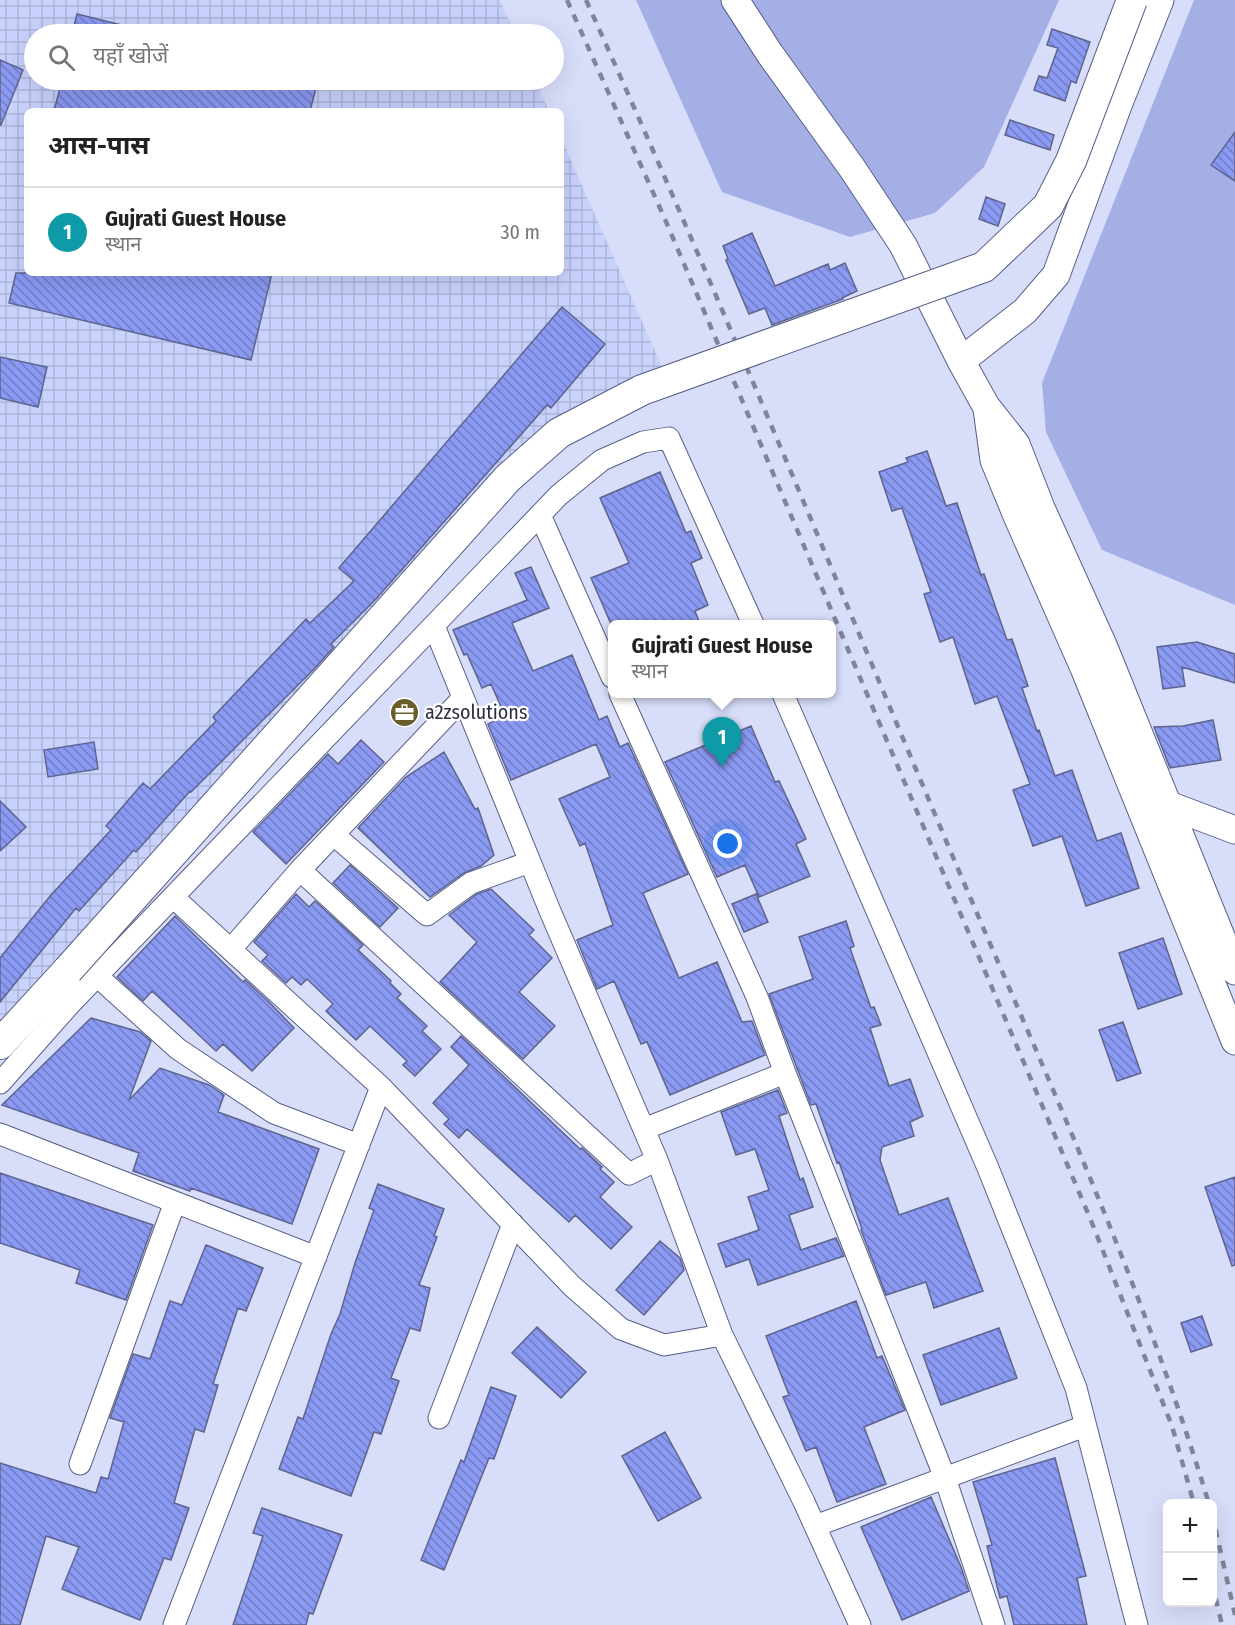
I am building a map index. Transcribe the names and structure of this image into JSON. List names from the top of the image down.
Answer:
{
  "places": {
    "office": ["a2zsolutions"]
  },
  "page": {
    "search": "यहाँ खोजें",
    "heading": "आस-पास",
    "list": [
      {
        "mark": "1",
        "name": "Gujrati Guest House",
        "note": "स्थान",
        "value": "30 m"
      }
    ],
    "popup": ["Gujrati Guest House", "स्थान"],
    "pins": "1",
    "map_buttons": ["+", "−"]
  }
}
